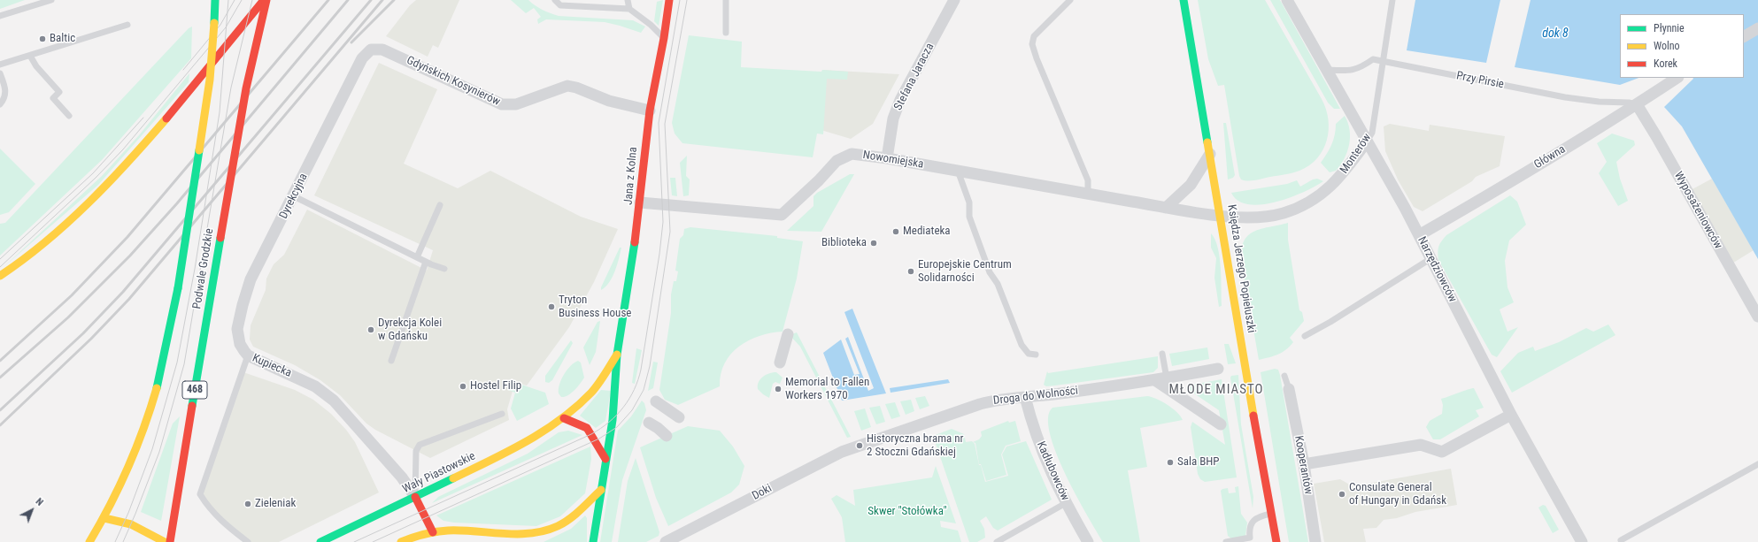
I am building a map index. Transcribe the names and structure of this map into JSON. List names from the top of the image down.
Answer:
{
  "streets": {
    "main road": [
      "Jana z Kolna",
      "Podwale Grodzkie",
      "Księdza Jerzego Popiełuszki",
      "468",
      "Wały Piastowskie"
    ],
    "street": [
      "Stefana Jaracza",
      "Gdyńskich Kosynierów",
      "Monterów",
      "Główna",
      "Nowomiejska",
      "Dyrekcyjna",
      "Wyposażeniowców",
      "Narzędziowców",
      "Kupiecka",
      "Droga do Wolności",
      "Kooperantów",
      "Kadłubowców",
      "Doki"
    ],
    "lane": ["Przy Pirsie"]
  },
  "crossings": [
    ["Stefana Jaracza", "Nowomiejska"],
    ["Przy Pirsie", "Monterów"],
    ["Przy Pirsie", "Główna"],
    ["Przy Pirsie", "Wyposażeniowców"],
    ["Przy Pirsie", "Narzędziowców"],
    ["Gdyńskich Kosynierów", "Jana z Kolna"],
    ["Gdyńskich Kosynierów", "Dyrekcyjna"],
    ["Monterów", "Nowomiejska"],
    ["Monterów", "Księdza Jerzego Popiełuszki"],
    ["Monterów", "Narzędziowców"],
    ["Główna", "Wyposażeniowców"],
    ["Główna", "Narzędziowców"],
    ["Nowomiejska", "Jana z Kolna"],
    ["Nowomiejska", "Księdza Jerzego Popiełuszki"],
    ["Jana z Kolna", "Wały Piastowskie"],
    ["Dyrekcyjna", "Kupiecka"],
    ["Kupiecka", "Wały Piastowskie"],
    ["Droga do Wolności", "Kadłubowców"],
    ["Droga do Wolności", "Doki"]
  ],
  "districts": ["MŁODE MIASTO"],
  "water": ["dok 8"],
  "parks": ["Skwer \"Stołówka\""],
  "places": [
    "Baltic",
    "Mediateka",
    "Biblioteka",
    "Europejskie Centrum Solidarności",
    "Tryton Business House",
    "Dyrekcja Kolei w Gdańsku",
    "Hostel Filip",
    "Memorial to Fallen Workers 1970",
    "Historyczna brama nr 2 Stoczni Gdańskiej",
    "Sala BHP",
    "Consulate General of Hungary in Gdańsk",
    "Zieleniak"
  ],
  "legend": ["Płynnie", "Wolno", "Korek"],
  "north": "top right"
}
